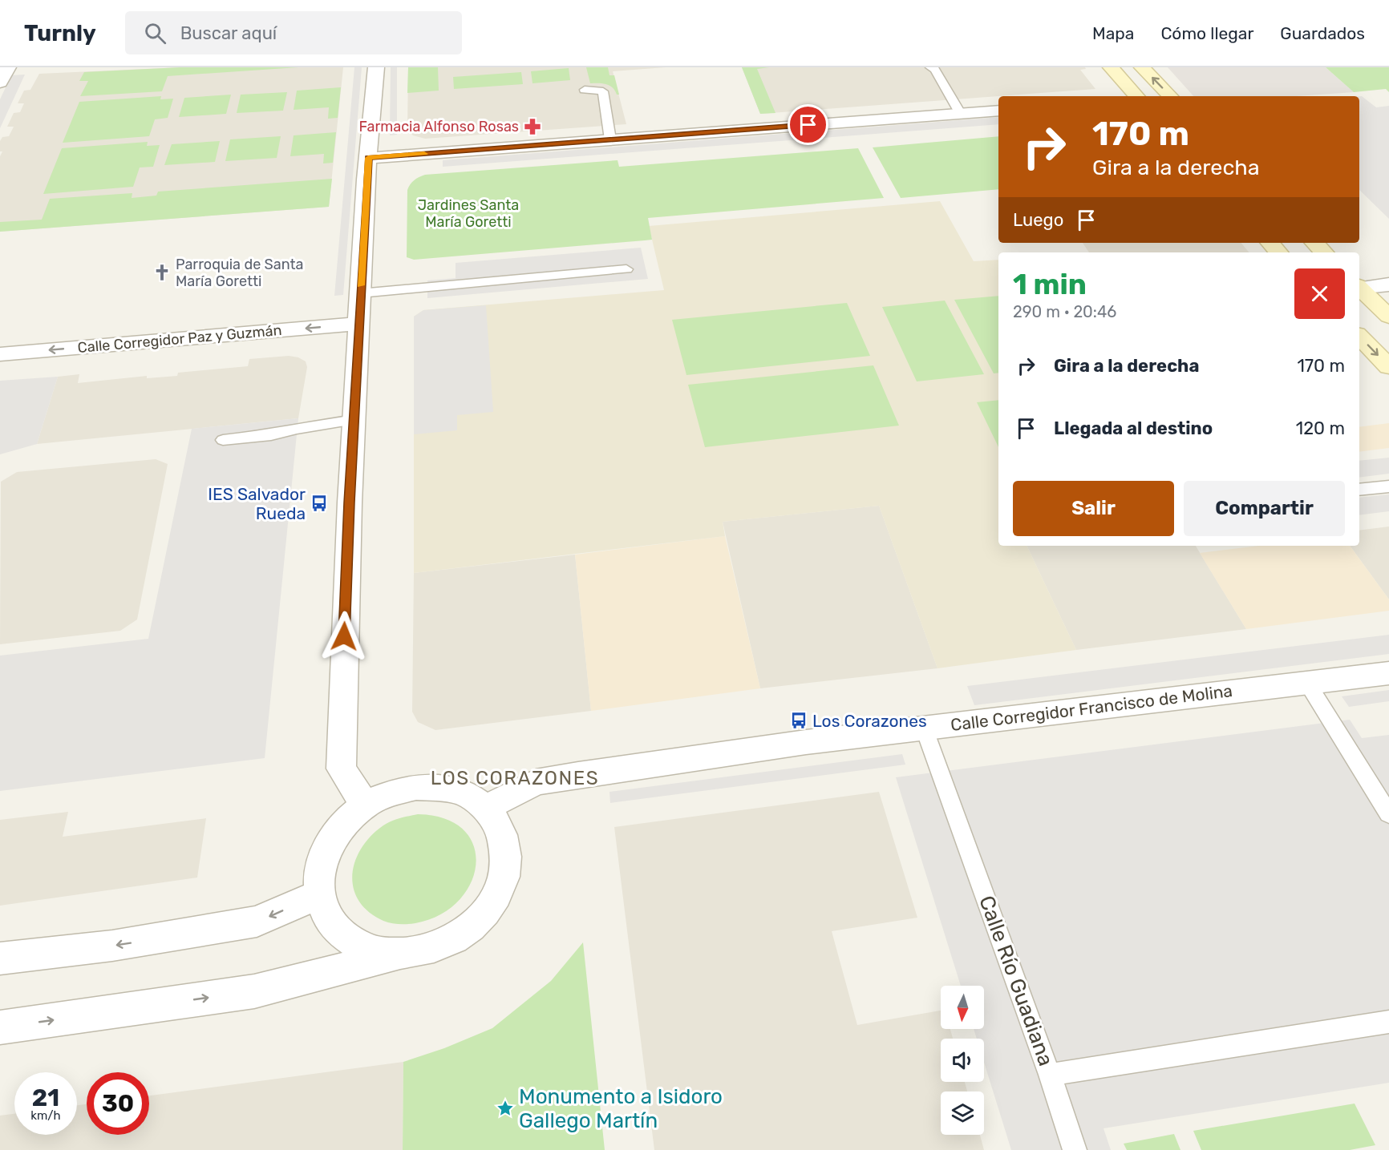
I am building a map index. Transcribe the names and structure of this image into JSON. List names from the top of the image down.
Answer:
{
  "streets": {
    "street": ["Calle Corregidor Paz y Guzmán", "Calle Corregidor Francisco de Molina"],
    "lane": ["Calle Río Guadiana"]
  },
  "crossings": [
    ["Calle Corregidor Francisco de Molina", "Calle Río Guadiana"]
  ],
  "one_way": ["Calle Corregidor Paz y Guzmán"],
  "districts": ["LOS CORAZONES"],
  "parks": ["Jardines Santa María Goretti"],
  "places": {
    "pharmacy": ["Farmacia Alfonso Rosas"],
    "church": ["Parroquia de Santa María Goretti"],
    "bus stop": ["IES Salvador Rueda", "Los Corazones"],
    "place": ["Monumento a Isidoro Gallego Martín"]
  },
  "north": "bottom",
  "page": {
    "header": "Turnly",
    "search": "Buscar aquí",
    "nav": ["Mapa", "Cómo llegar", "Guardados"],
    "turn": ["170 m", "Gira a la derecha"],
    "then": "Luego",
    "heading": ["1 min", "290 m · 20:46"],
    "list": [
      {
        "name": "Gira a la derecha",
        "value": "170 m"
      },
      {
        "name": "Llegada al destino",
        "value": "120 m"
      }
    ],
    "buttons": ["Salir", "Compartir"],
    "speed": "21 km/h",
    "limit": "30"
  }
}
